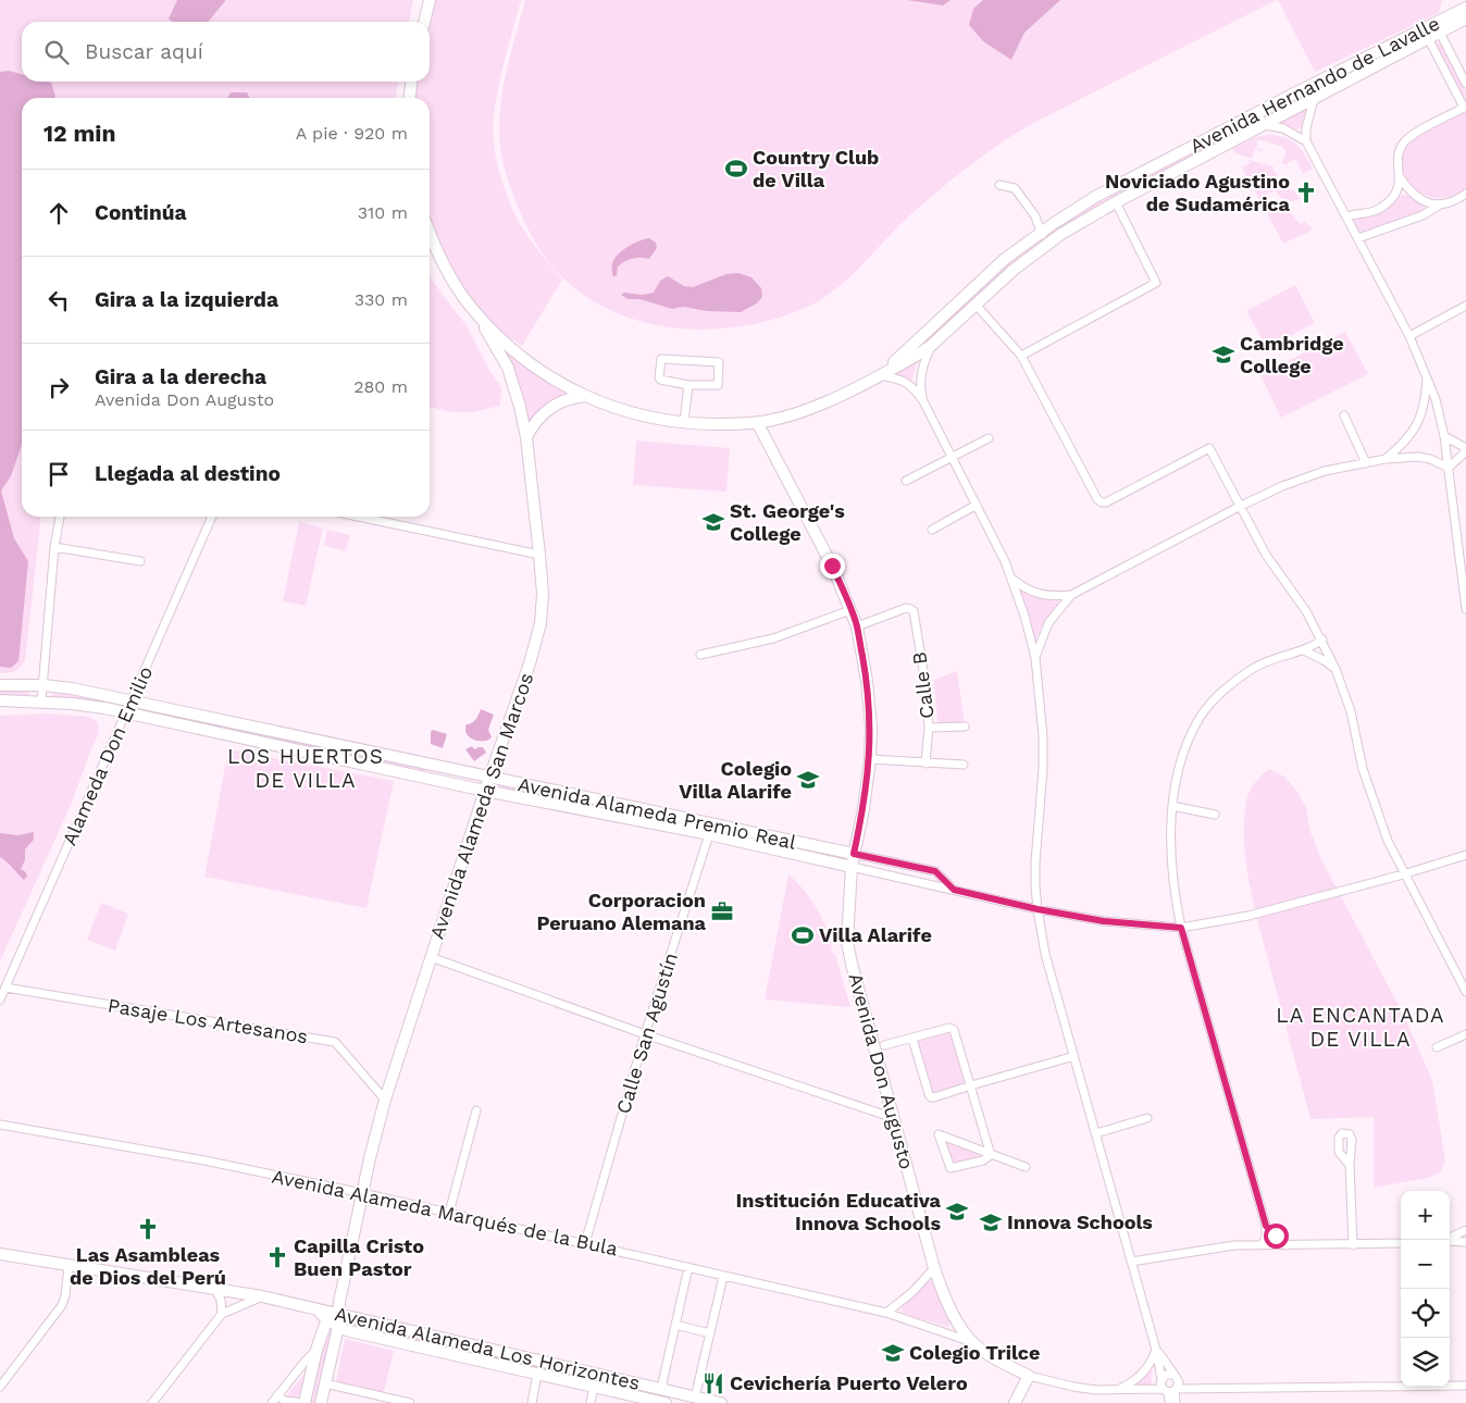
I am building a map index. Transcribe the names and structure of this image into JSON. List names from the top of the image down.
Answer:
{
  "streets": {
    "street": [
      "Avenida Hernando de Lavalle",
      "Calle B",
      "Alameda Don Emilio",
      "Avenida Alameda San Marcos",
      "Avenida Alameda Premio Real",
      "Pasaje Los Artesanos",
      "Calle San Agustín",
      "Avenida Don Augusto",
      "Avenida Alameda Marqués de la Bula",
      "Avenida Alameda Los Horizontes"
    ]
  },
  "crossings": [
    ["Avenida Hernando de Lavalle", "Avenida Alameda San Marcos"],
    ["Avenida Hernando de Lavalle", "Avenida Don Augusto"],
    ["Calle B", "Avenida Don Augusto"],
    ["Alameda Don Emilio", "Avenida Alameda Premio Real"],
    ["Alameda Don Emilio", "Pasaje Los Artesanos"],
    ["Avenida Alameda San Marcos", "Avenida Alameda Premio Real"],
    ["Avenida Alameda San Marcos", "Pasaje Los Artesanos"],
    ["Avenida Alameda San Marcos", "Avenida Alameda Marqués de la Bula"],
    ["Avenida Alameda San Marcos", "Avenida Alameda Los Horizontes"],
    ["Avenida Alameda Premio Real", "Calle San Agustín"],
    ["Avenida Alameda Premio Real", "Avenida Don Augusto"],
    ["Calle San Agustín", "Avenida Alameda Marqués de la Bula"],
    ["Avenida Don Augusto", "Avenida Alameda Marqués de la Bula"]
  ],
  "districts": ["LOS HUERTOS DE VILLA", "LA ENCANTADA DE VILLA"],
  "places": {
    "sports": ["Country Club de Villa", "Villa Alarife"],
    "church": ["Noviciado Agustino de Sudamérica", "Las Asambleas de Dios del Perú", "Capilla Cristo Buen Pastor"],
    "school or university": [
      "Cambridge College",
      "St. George's College",
      "Colegio Villa Alarife",
      "Institución Educativa Innova Schools",
      "Innova Schools",
      "Colegio Trilce"
    ],
    "office": ["Corporacion Peruano Alemana"],
    "restaurant": ["Cevichería Puerto Velero"]
  },
  "page": {
    "search": "Buscar aquí",
    "heading": ["12 min", "A pie · 920 m"],
    "list": [
      ["Continúa", "310 m"],
      ["Gira a la izquierda", "330 m"],
      ["Gira a la derecha", "Avenida Don Augusto", "280 m"],
      "Llegada al destino"
    ],
    "map_buttons": ["+", "−"]
  }
}
